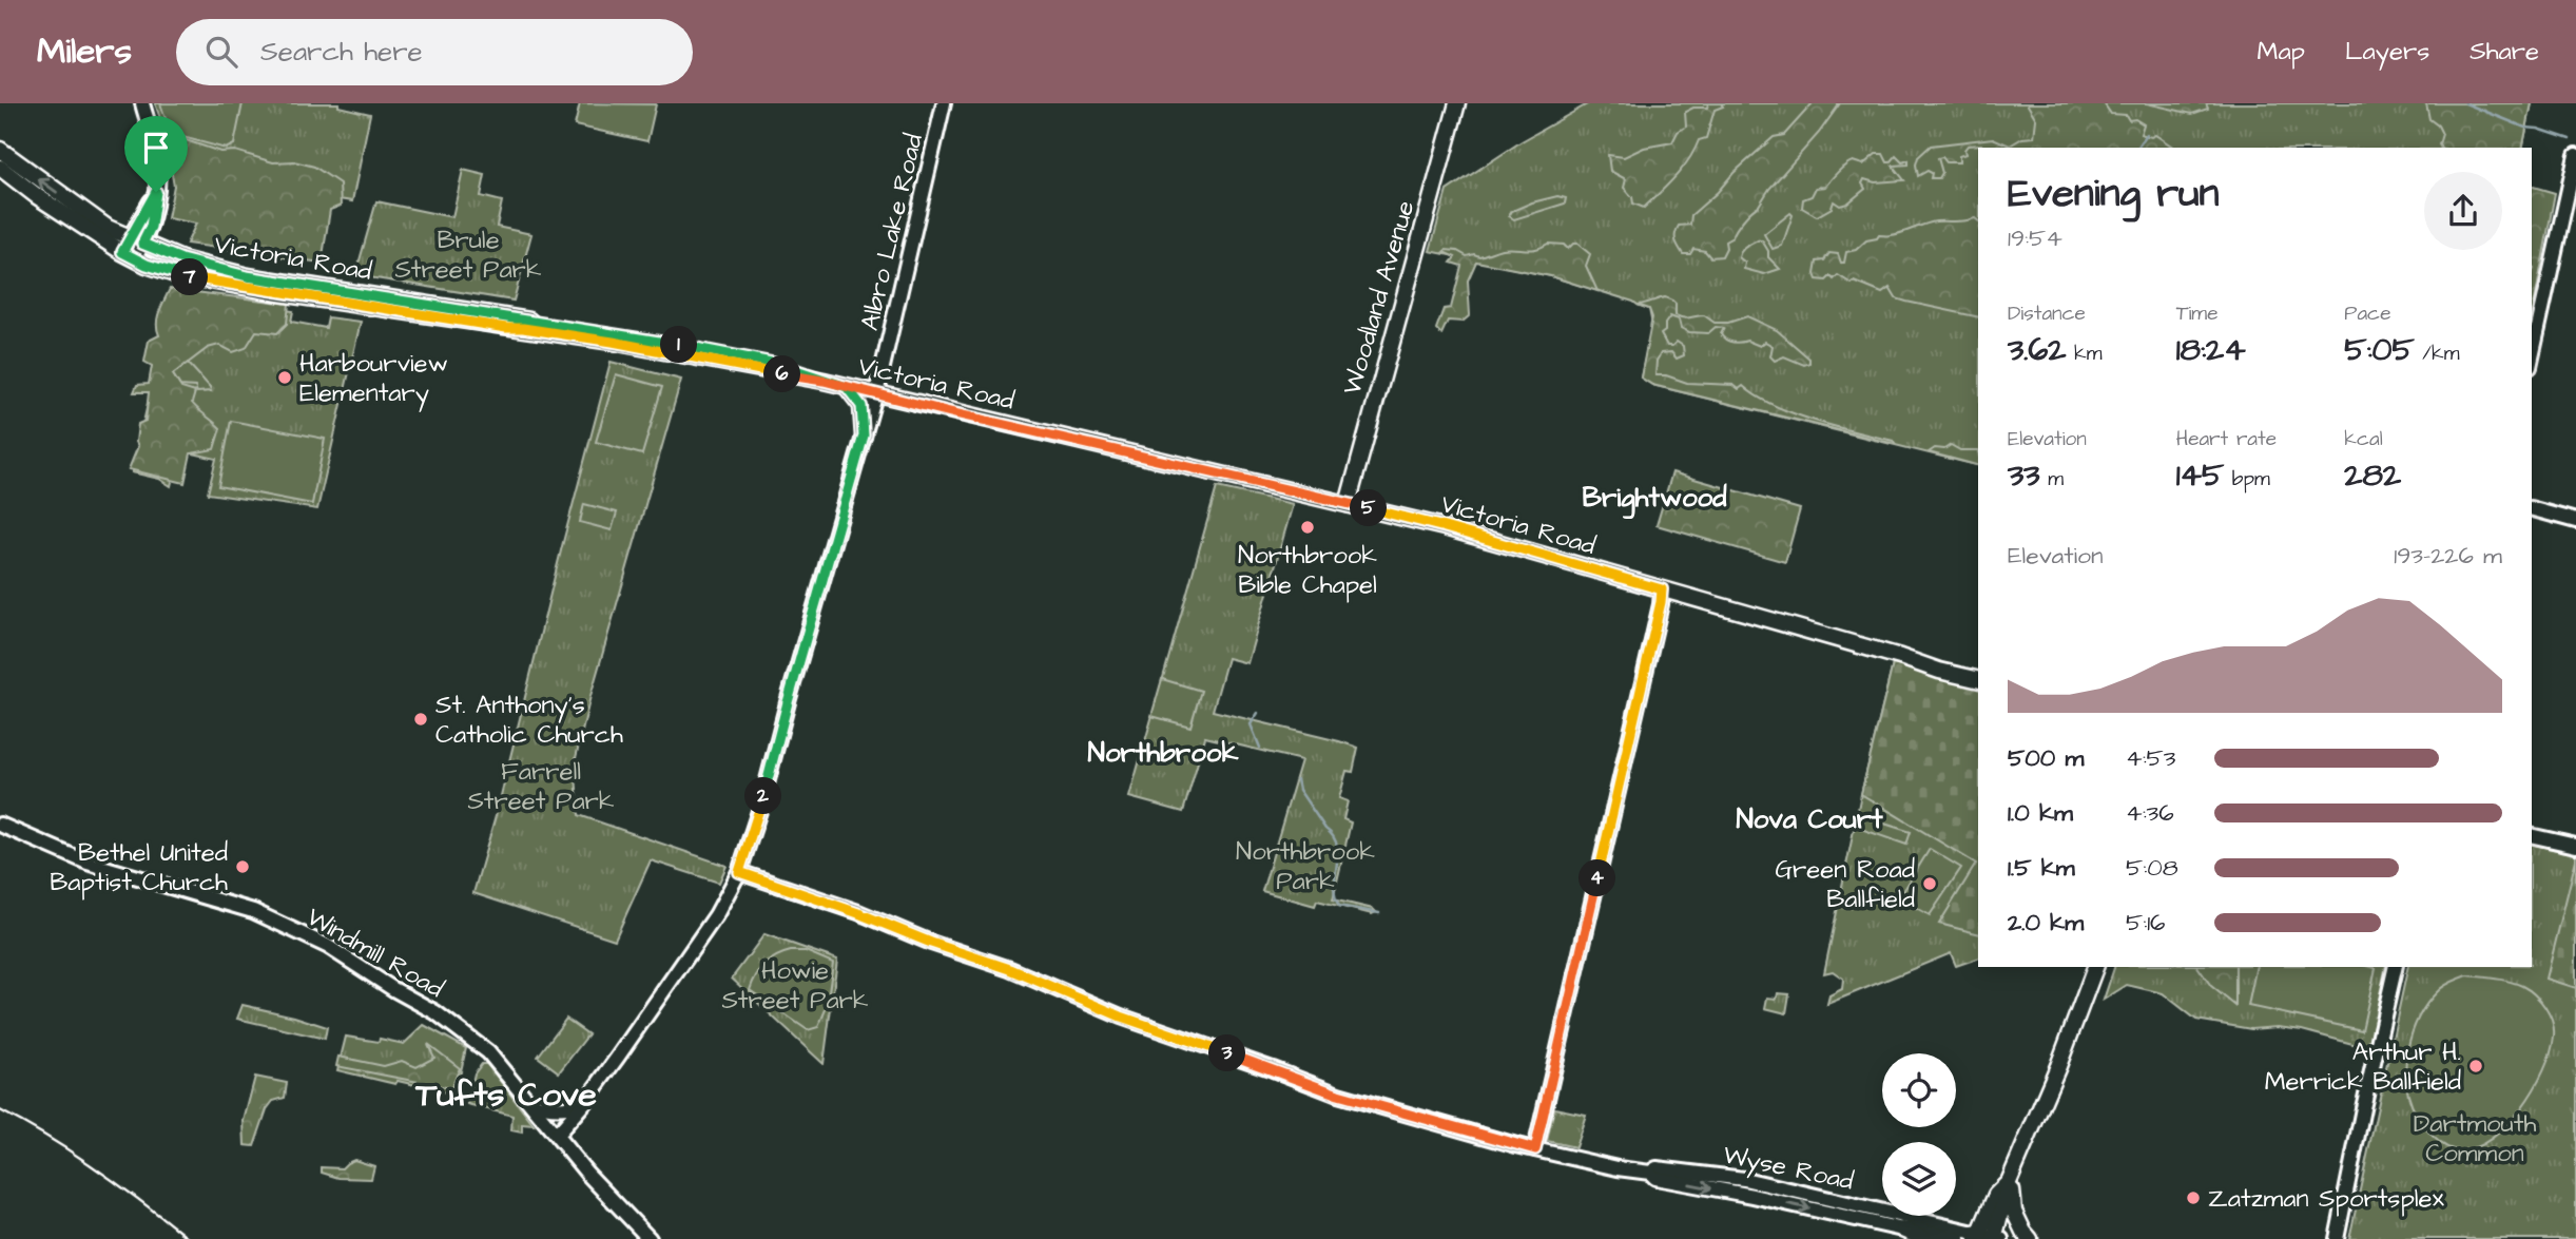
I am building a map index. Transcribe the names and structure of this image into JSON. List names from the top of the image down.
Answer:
{
  "streets": {
    "main road": [
      "Albro Lake Road",
      "Victoria Road",
      "Woodland Avenue",
      "Windmill Road",
      "Wyse Road"
    ]
  },
  "crossings": [
    ["Albro Lake Road", "Victoria Road"],
    ["Albro Lake Road", "Windmill Road"],
    ["Albro Lake Road", "Wyse Road"],
    ["Victoria Road", "Woodland Avenue"]
  ],
  "districts": [
    "Brightwood",
    "Northbrook",
    "Nova Court",
    "Tufts Cove"
  ],
  "parks": [
    "Brule Street Park",
    "Farrell Street Park",
    "Northbrook Park",
    "Howie Street Park",
    "Dartmouth Common"
  ],
  "places": [
    "Harbourview Elementary",
    "Northbrook Bible Chapel",
    "St. Anthony's Catholic Church",
    "Bethel United Baptist Church",
    "Green Road Ballfield",
    "Arthur H. Merrick Ballfield",
    "Zatzman Sportsplex"
  ],
  "page": {
    "header": "Milers",
    "search": "Search here",
    "nav": ["Map", "Layers", "Share"],
    "heading": ["Evening run", "19:54"],
    "pins": [
      "7",
      "1",
      "6",
      "5",
      "2",
      "4",
      "3"
    ],
    "stats": [
      ["Distance", "3.62 km"],
      ["Time", "18:24"],
      ["Pace", "5:05 /km"],
      ["Elevation", "33 m"],
      ["Heart rate", "145 bpm"],
      ["kcal", "282"]
    ],
    "chart": ["Elevation", "193–226 m"],
    "list": [
      {
        "name": "500 m",
        "note": "4:53"
      },
      {
        "name": "1.0 km",
        "note": "4:36"
      },
      {
        "name": "1.5 km",
        "note": "5:08"
      },
      {
        "name": "2.0 km",
        "note": "5:16"
      }
    ]
  }
}
